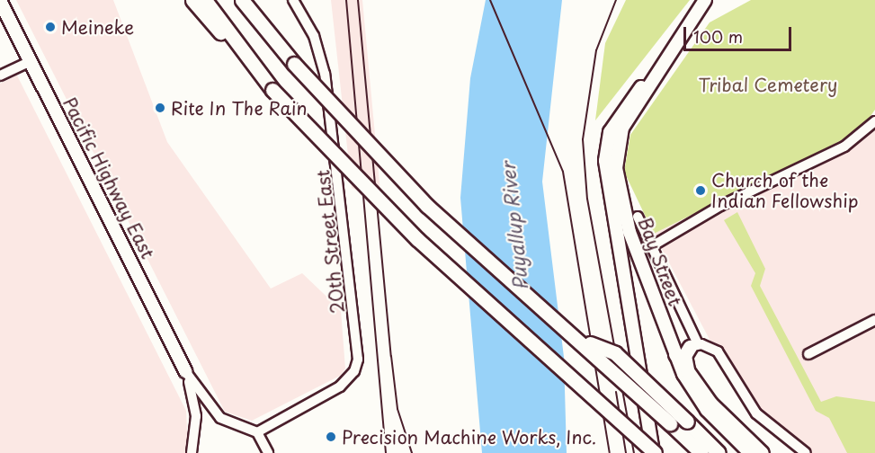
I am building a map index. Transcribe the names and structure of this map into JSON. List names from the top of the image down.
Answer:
{
  "streets": {
    "main road": ["Pacific Highway East", "Bay Street"],
    "street": ["20th Street East"]
  },
  "water": ["Puyallup River"],
  "parks": ["Tribal Cemetery"],
  "places": [
    "Meineke",
    "Rite In The Rain",
    "Church of the Indian Fellowship",
    "Precision Machine Works, Inc."
  ],
  "scale_bar": "100 m"
}
